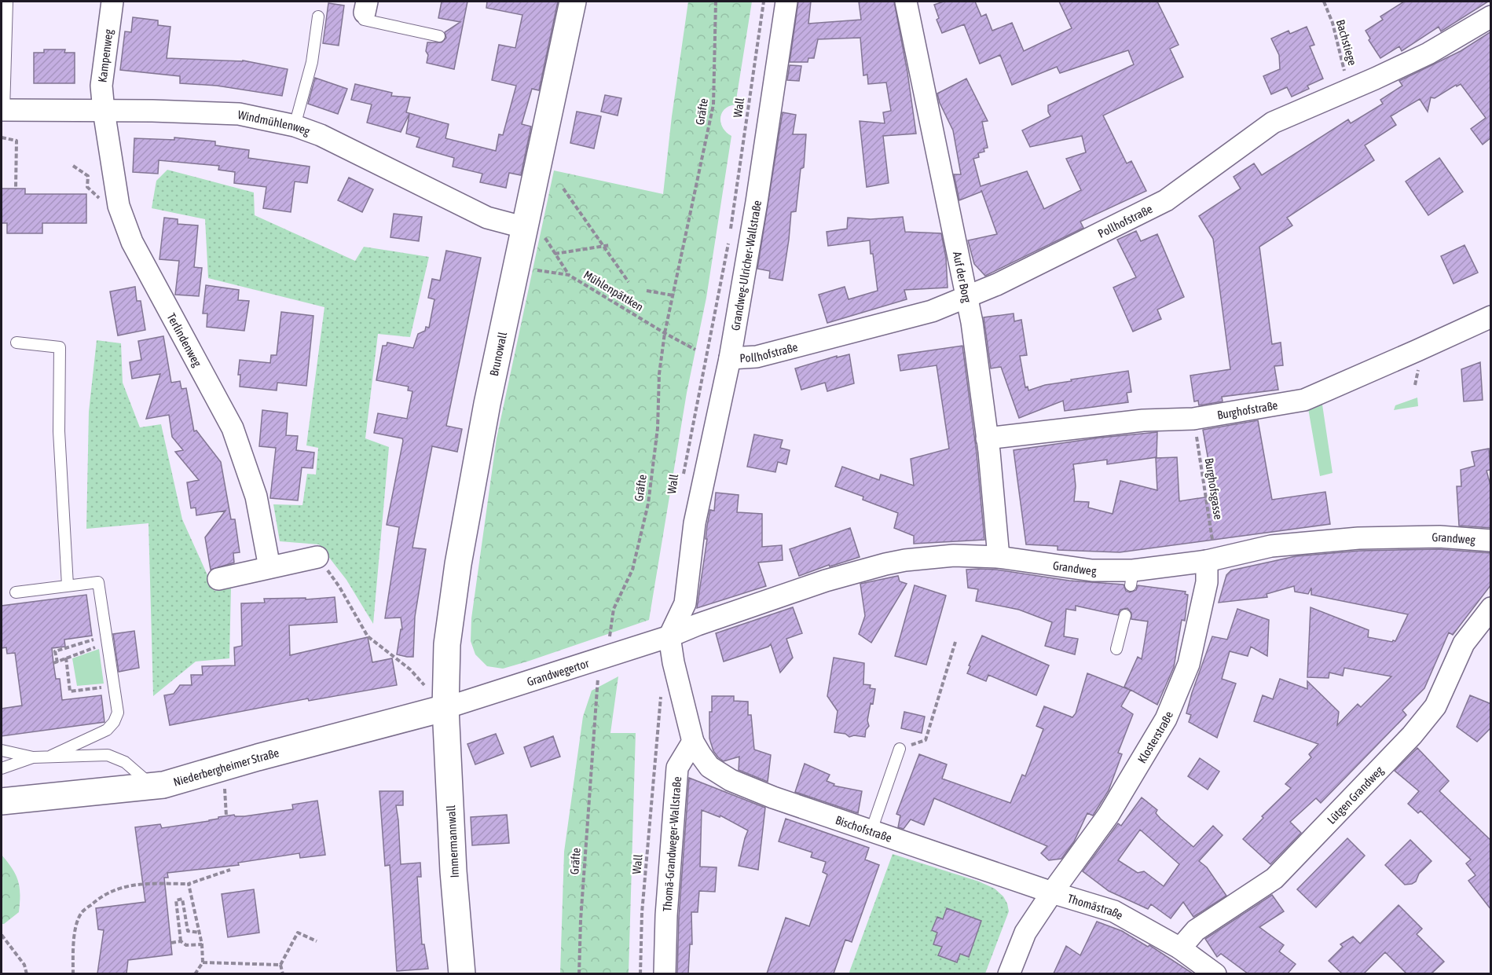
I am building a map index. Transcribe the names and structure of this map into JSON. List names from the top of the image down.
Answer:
{
  "streets": {
    "street": [
      "Kampenweg",
      "Windmühlenweg",
      "Pollhofstraße",
      "Grandweg-Ulricher-Wallstraße",
      "Auf der Borg",
      "Terlindenweg",
      "Brunowall",
      "Burghofstraße",
      "Grandweg",
      "Grandwegertor",
      "Klosterstraße",
      "Niederbergheimer Straße",
      "Lütgen Grandweg",
      "Bischofstraße",
      "Immermannwall",
      "Thomä-Grandweger-Wallstraße",
      "Thomästraße"
    ],
    "path": [
      "Bachstiege",
      "Wall",
      "Gräfte",
      "Mühlenpättken",
      "Burghofsgasse"
    ]
  },
  "crossings": [
    ["Bachstiege", "Pollhofstraße"],
    ["Kampenweg", "Windmühlenweg"],
    ["Kampenweg", "Terlindenweg"],
    ["Gräfte", "Mühlenpättken"],
    ["Gräfte", "Grandwegertor"],
    ["Windmühlenweg", "Terlindenweg"],
    ["Windmühlenweg", "Brunowall"],
    ["Pollhofstraße", "Grandweg-Ulricher-Wallstraße"],
    ["Pollhofstraße", "Auf der Borg"],
    ["Grandweg-Ulricher-Wallstraße", "Grandweg"],
    ["Grandweg-Ulricher-Wallstraße", "Grandwegertor"],
    ["Auf der Borg", "Burghofstraße"],
    ["Auf der Borg", "Grandweg"],
    ["Mühlenpättken", "Brunowall"],
    ["Brunowall", "Grandwegertor"],
    ["Brunowall", "Niederbergheimer Straße"],
    ["Brunowall", "Immermannwall"],
    ["Burghofstraße", "Burghofsgasse"],
    ["Burghofsgasse", "Grandweg"],
    ["Burghofsgasse", "Klosterstraße"],
    ["Grandweg", "Grandwegertor"],
    ["Grandweg", "Klosterstraße"],
    ["Grandwegertor", "Niederbergheimer Straße"],
    ["Grandwegertor", "Immermannwall"],
    ["Klosterstraße", "Bischofstraße"],
    ["Klosterstraße", "Thomästraße"],
    ["Niederbergheimer Straße", "Immermannwall"],
    ["Lütgen Grandweg", "Thomästraße"],
    ["Bischofstraße", "Thomä-Grandweger-Wallstraße"],
    ["Bischofstraße", "Thomästraße"]
  ]
}
